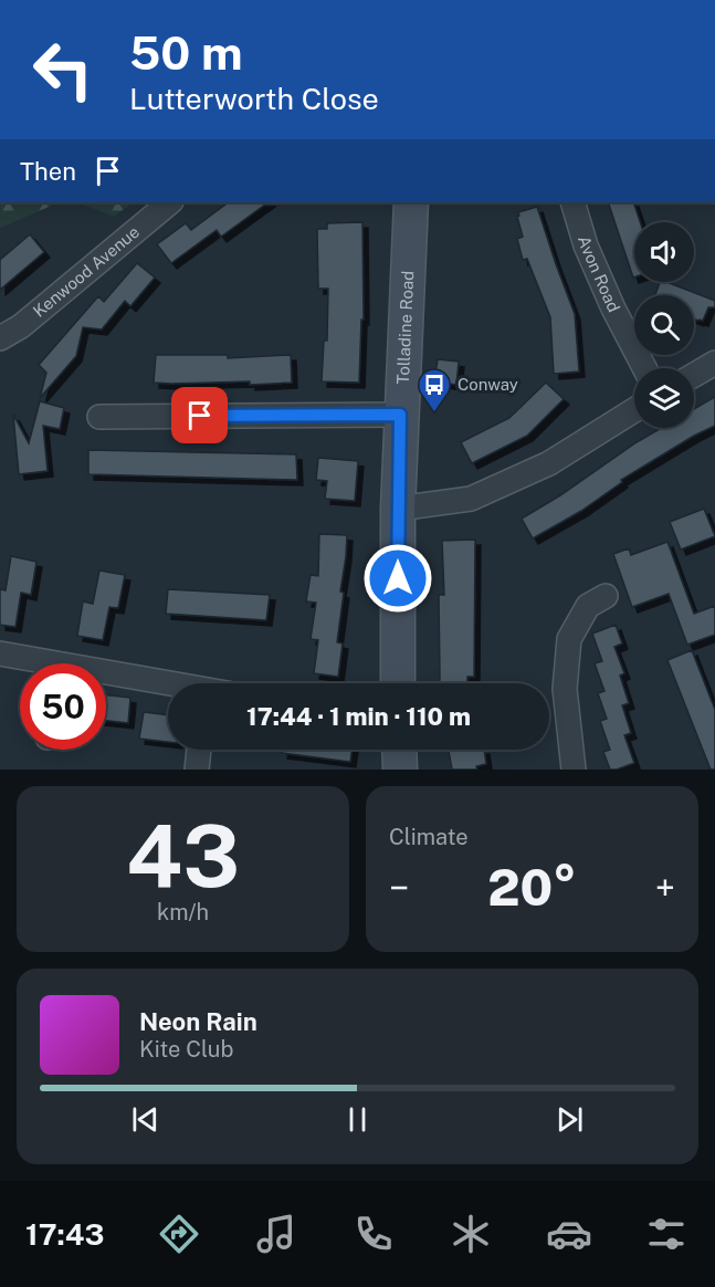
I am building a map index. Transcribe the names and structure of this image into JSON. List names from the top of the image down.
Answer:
{
  "streets": {
    "main road": ["Tolladine Road"],
    "street": ["Kenwood Avenue", "Avon Road"]
  },
  "places": {
    "bus stop": ["Conway"]
  },
  "page": {
    "turn": ["50 m", "Lutterworth Close"],
    "then": "Then",
    "limit": "50",
    "trip": "17:44 · 1 min · 110 m",
    "tile": [
      ["43", "km/h"],
      "Climate"
    ],
    "heat": ["−", "20°", "+"],
    "song": ["Neon Rain", "Kite Club"],
    "tabs": "17:43"
  }
}
